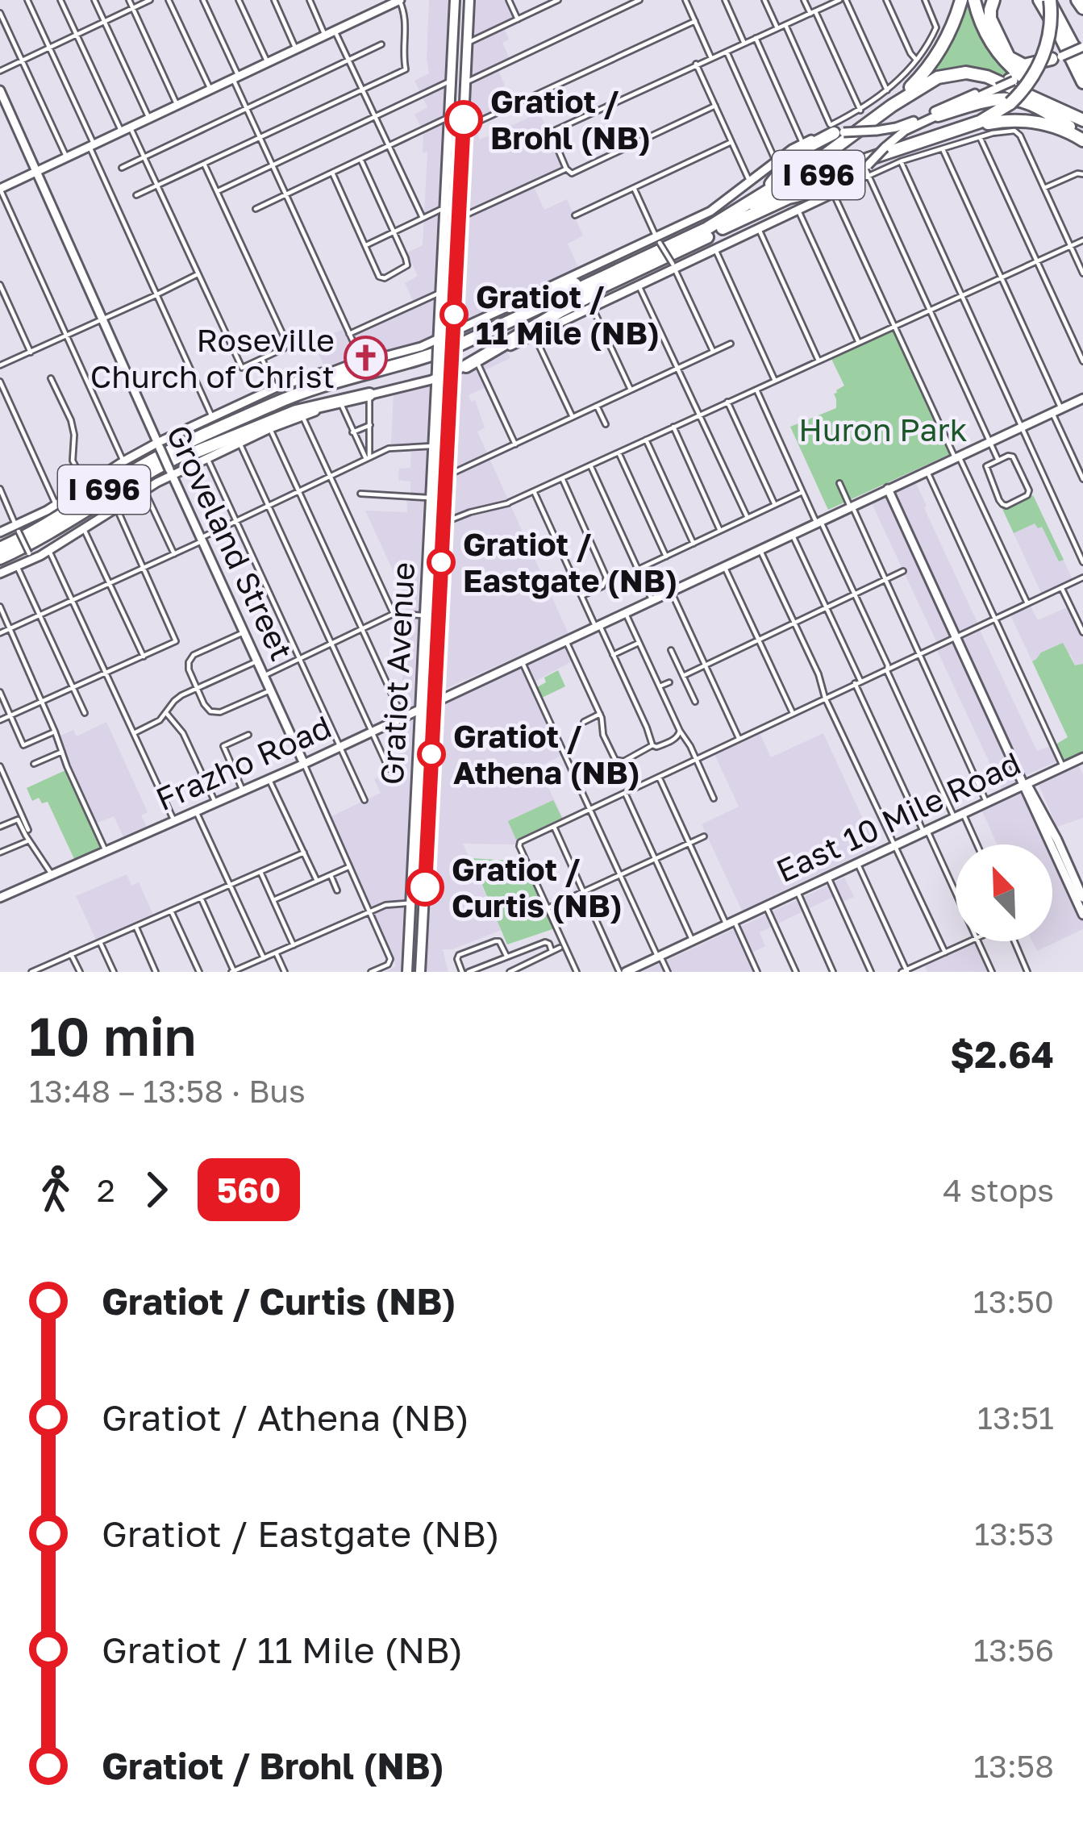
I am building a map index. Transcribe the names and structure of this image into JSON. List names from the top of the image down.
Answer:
{
  "streets": {
    "highway": ["I 696"],
    "main road": ["Gratiot Avenue"],
    "street": ["Groveland Street", "Frazho Road", "East 10 Mile Road"]
  },
  "crossings": [
    ["I 696", "Groveland Street"],
    ["Groveland Street", "Frazho Road"],
    ["Gratiot Avenue", "Frazho Road"]
  ],
  "parks": ["Huron Park"],
  "places": {
    "other": [
      "Gratiot / Brohl (NB)",
      "Gratiot / 11 Mile (NB)",
      "Gratiot / Eastgate (NB)",
      "Gratiot / Athena (NB)",
      "Gratiot / Curtis (NB)"
    ],
    "church": ["Roseville Church of Christ"]
  },
  "lines": ["bus line 560"],
  "north": "top left",
  "page": {
    "heading": ["10 min", "13:48 – 13:58 · Bus", "$2.64"],
    "legs": ["2", "560", "4 stops"],
    "list": [
      {
        "name": "Gratiot / Curtis (NB)",
        "value": "13:50"
      },
      {
        "name": "Gratiot / Athena (NB)",
        "value": "13:51"
      },
      {
        "name": "Gratiot / Eastgate (NB)",
        "value": "13:53"
      },
      {
        "name": "Gratiot / 11 Mile (NB)",
        "value": "13:56"
      },
      {
        "name": "Gratiot / Brohl (NB)",
        "value": "13:58"
      }
    ]
  }
}
